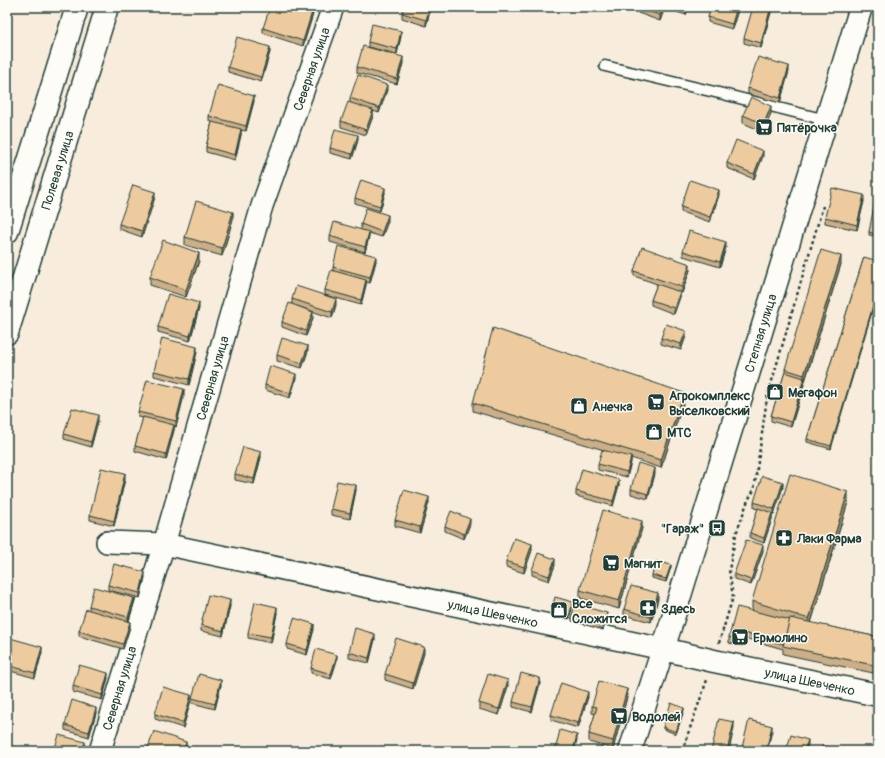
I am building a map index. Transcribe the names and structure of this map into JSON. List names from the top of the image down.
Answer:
{
  "streets": {
    "main road": ["Полевая улица", "Степная улица", "улица Шевченко"],
    "street": ["Северная улица"]
  },
  "crossings": [
    ["Северная улица", "улица Шевченко"],
    ["Степная улица", "улица Шевченко"]
  ],
  "places": {
    "supermarket": [
      "Пятёрочка",
      "Агрокомплекс Выселковский",
      "Магнит",
      "Ермолино",
      "Водолей"
    ],
    "shop": [
      "Мегафон",
      "Анечка",
      "МТС",
      "Все Сложится"
    ],
    "bus stop": ["\"Гараж\""],
    "pharmacy": ["Лаки Фарма", "Здесь"]
  }
}
